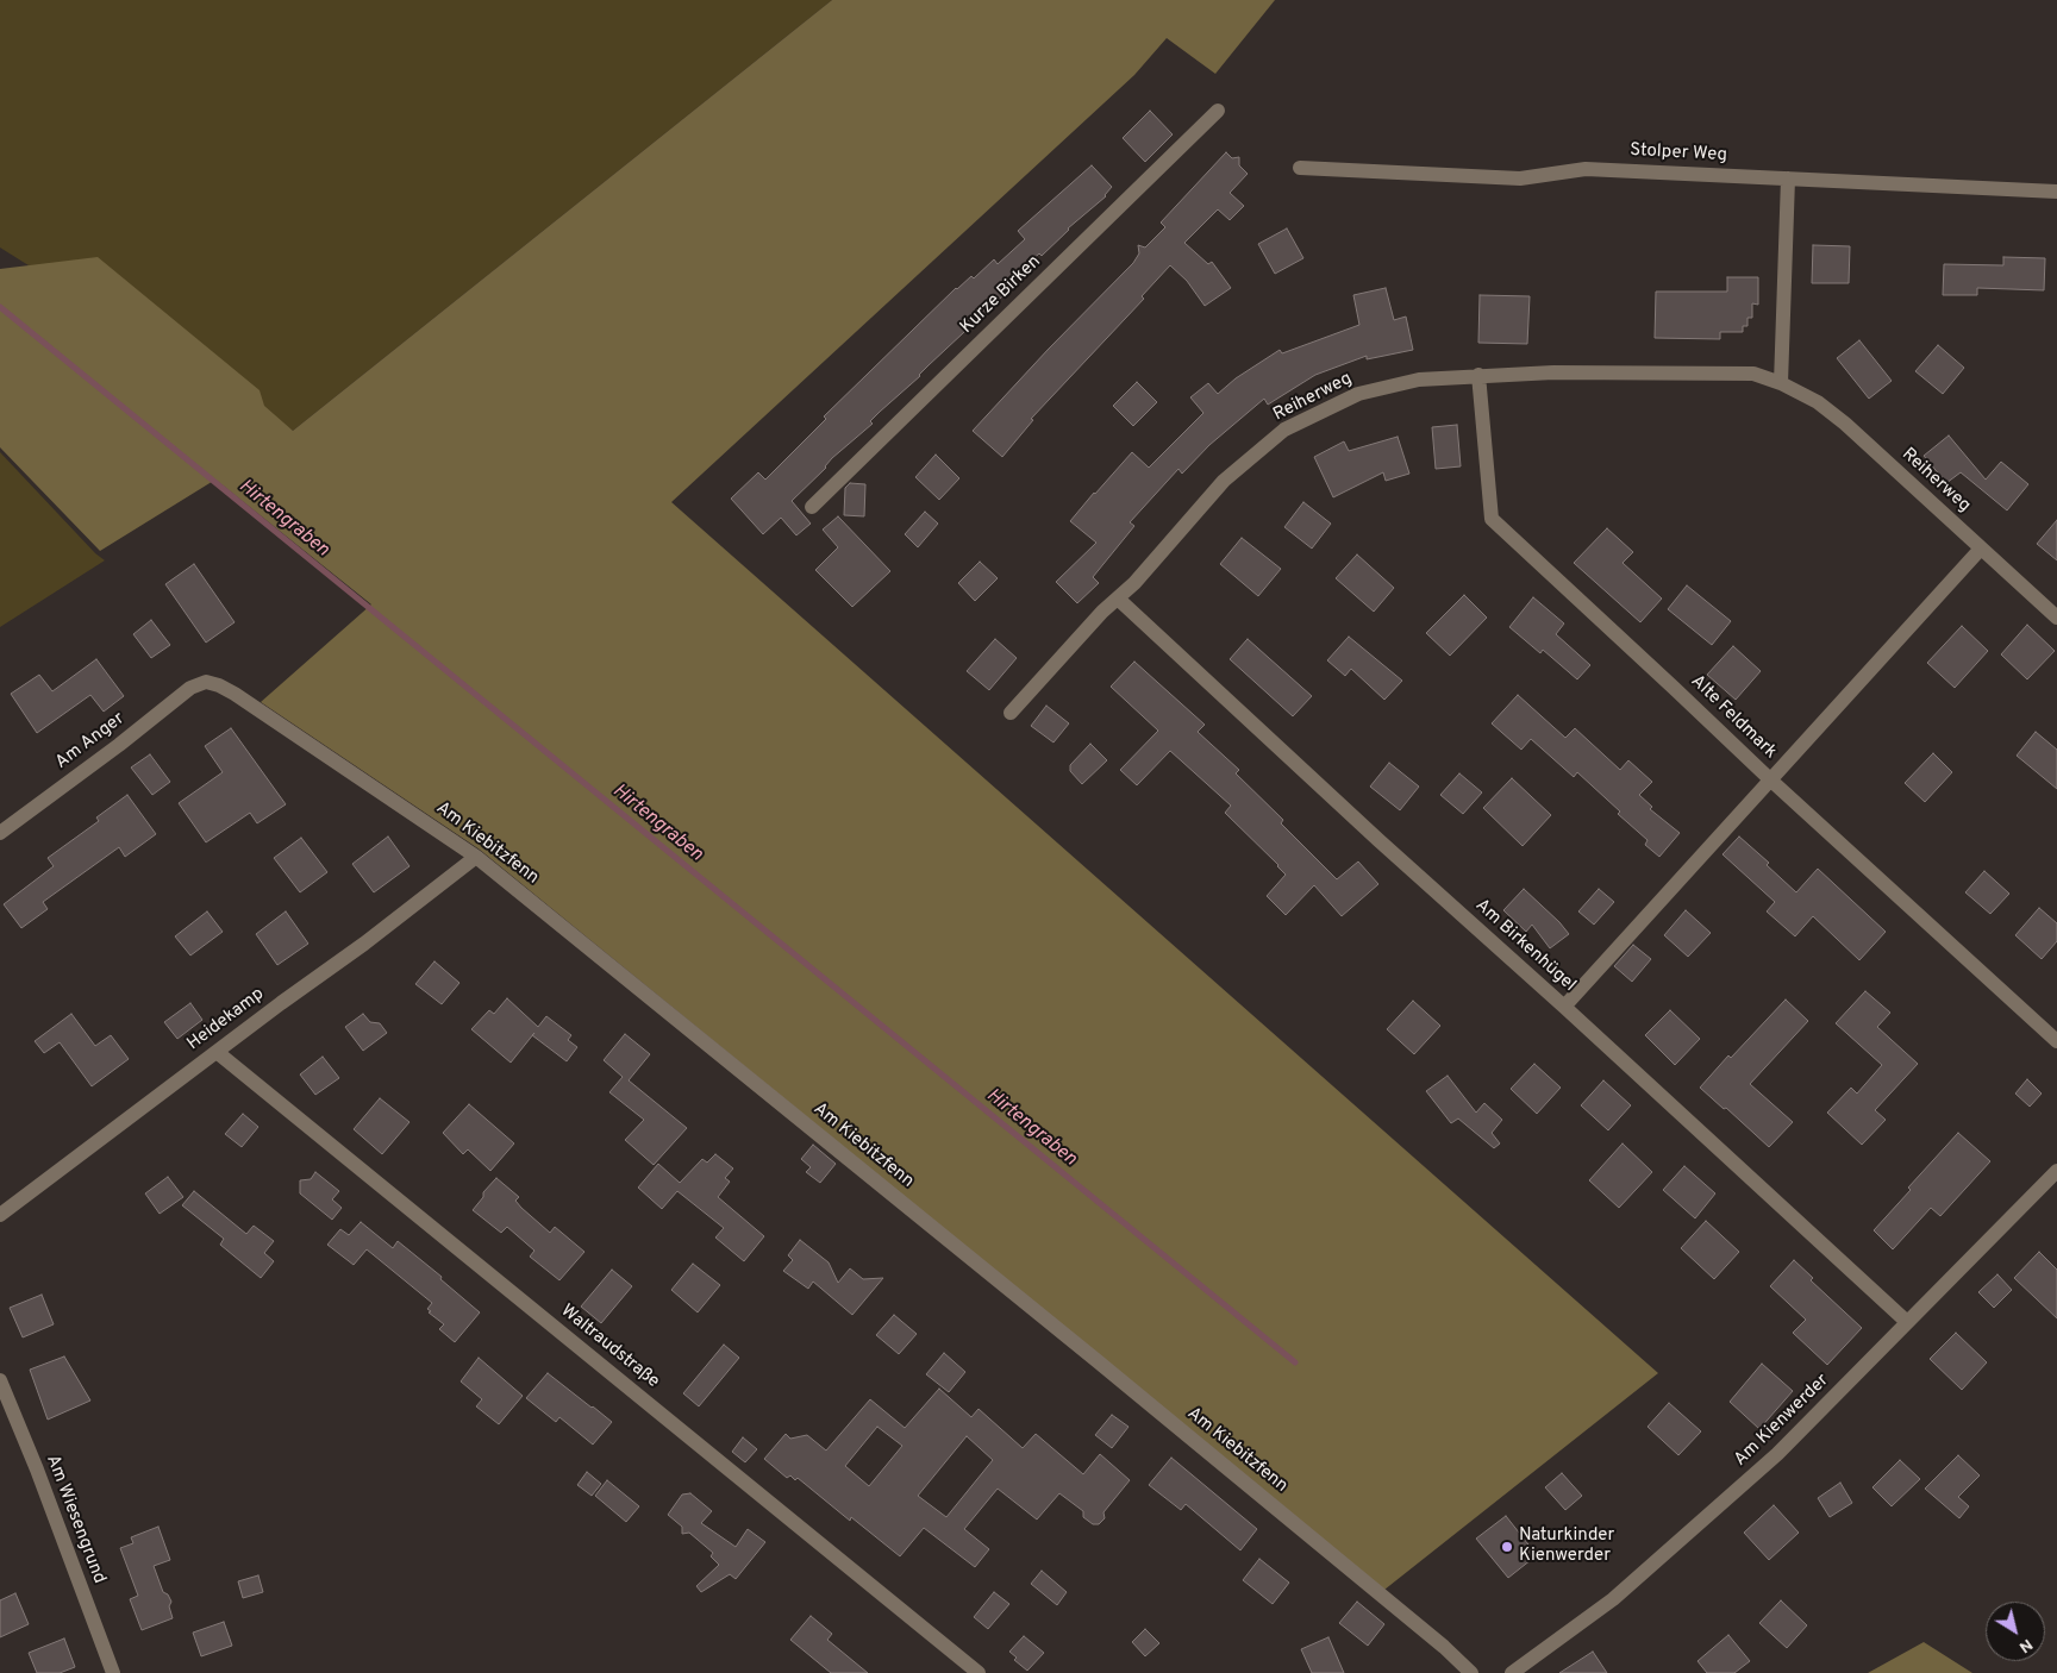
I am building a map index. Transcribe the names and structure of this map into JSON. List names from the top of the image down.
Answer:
{
  "streets": {
    "street": [
      "Stolper Weg",
      "Kurze Birken",
      "Reiherweg",
      "Alte Feldmark",
      "Am Anger",
      "Am Kiebitzfenn",
      "Am Birkenhügel",
      "Heidekamp",
      "Waltraudstraße",
      "Am Kienwerder",
      "Am Wiesengrund"
    ]
  },
  "crossings": [
    ["Reiherweg", "Alte Feldmark"],
    ["Reiherweg", "Am Birkenhügel"],
    ["Am Anger", "Am Kiebitzfenn"],
    ["Am Kiebitzfenn", "Heidekamp"],
    ["Am Birkenhügel", "Am Kienwerder"],
    ["Heidekamp", "Waltraudstraße"]
  ],
  "water": ["Hirtengraben"],
  "places": ["Naturkinder Kienwerder"],
  "north": "bottom right"
}
